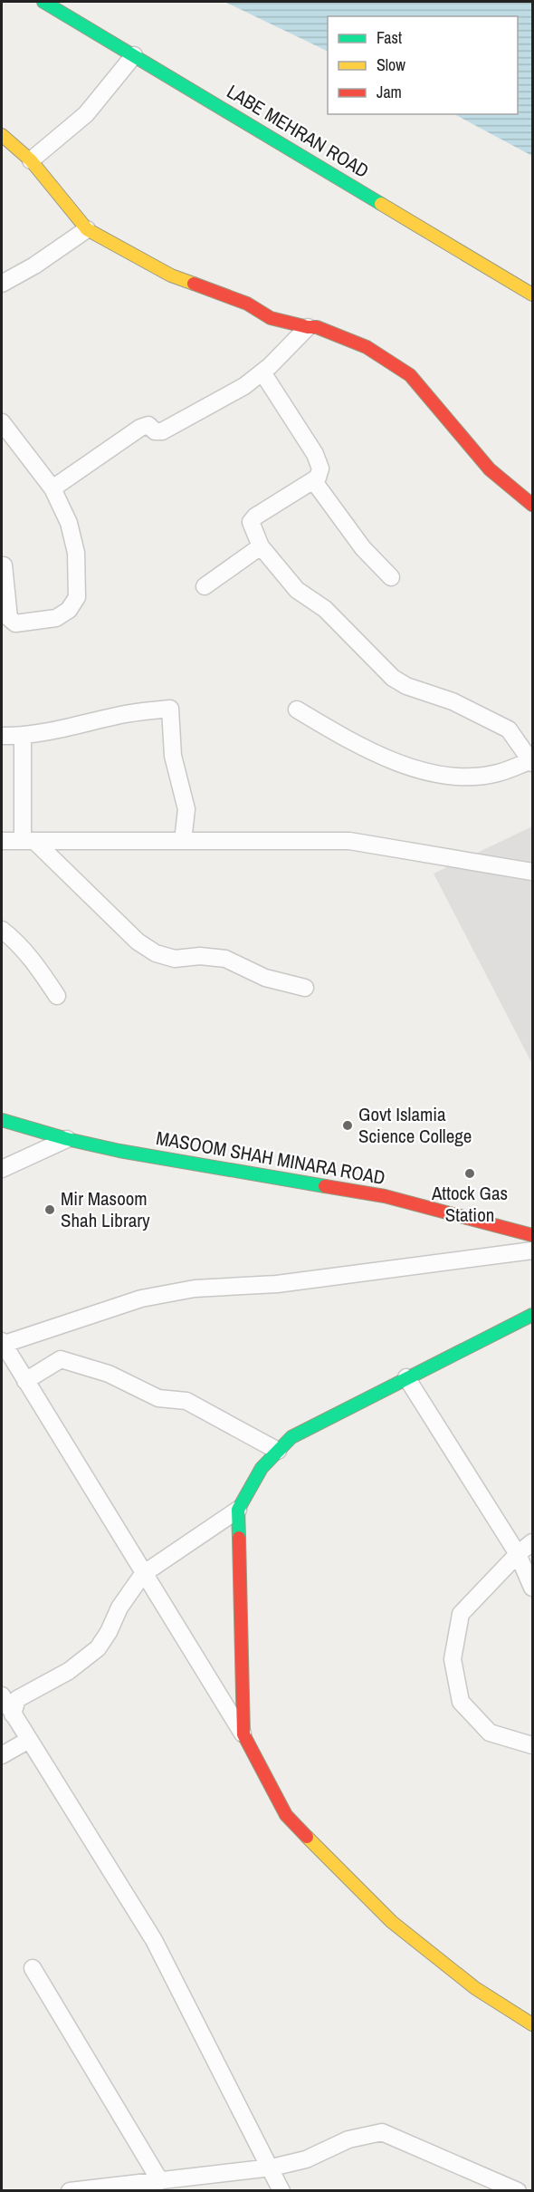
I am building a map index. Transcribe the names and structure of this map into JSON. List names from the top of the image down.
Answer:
{
  "streets": {
    "street": ["LABE MEHRAN ROAD", "MASOOM SHAH MINARA ROAD"]
  },
  "places": ["Govt Islamia Science College", "Attock Gas Station", "Mir Masoom Shah Library"],
  "legend": ["Fast", "Slow", "Jam"]
}
